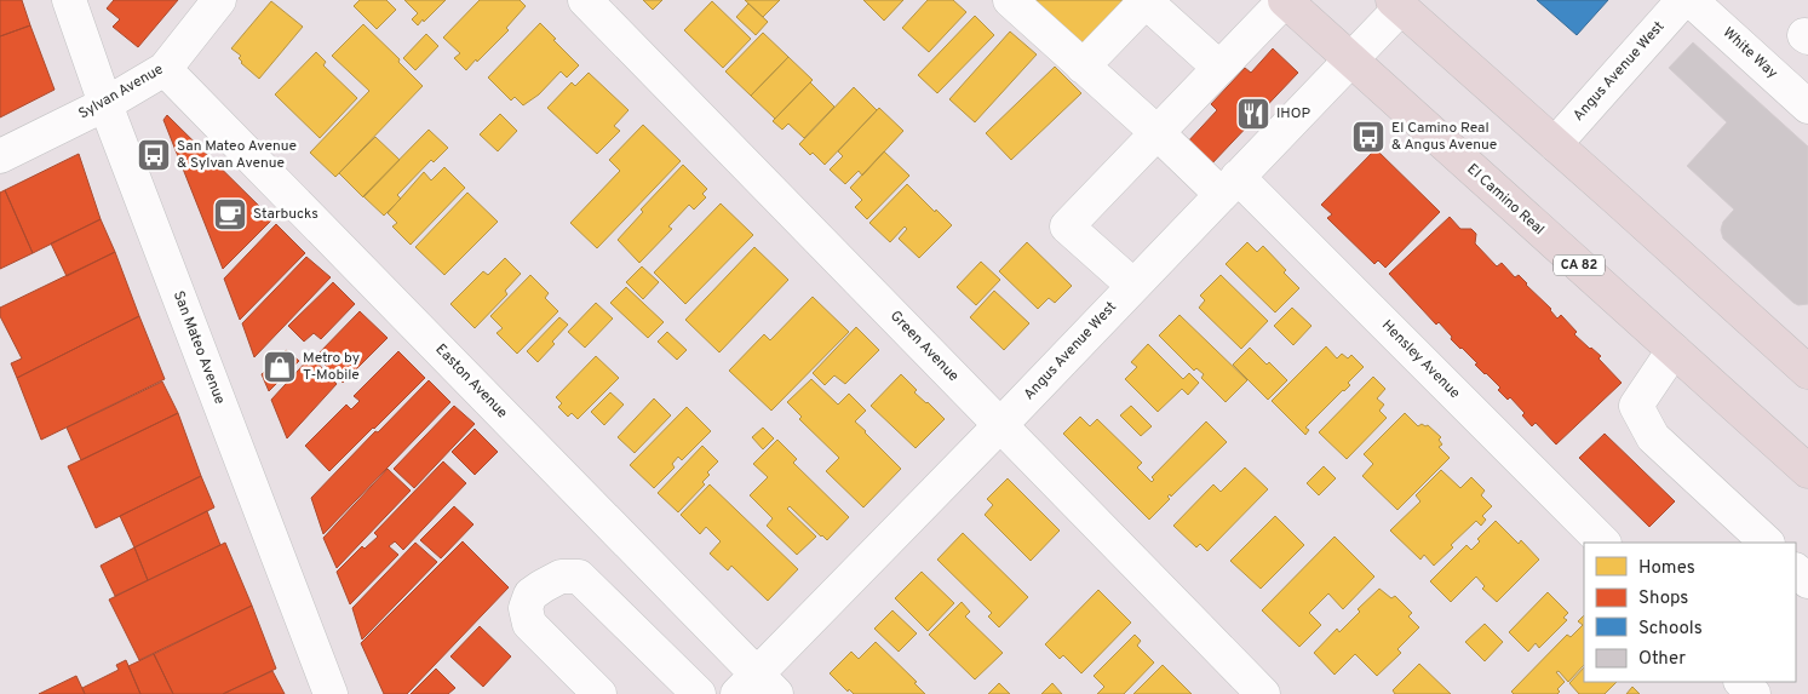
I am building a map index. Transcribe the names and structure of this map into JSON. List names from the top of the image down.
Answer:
{
  "streets": {
    "main road": ["El Camino Real", "CA 82"],
    "street": [
      "White Way",
      "Angus Avenue West",
      "Sylvan Avenue",
      "Green Avenue",
      "San Mateo Avenue",
      "Hensley Avenue",
      "Easton Avenue"
    ]
  },
  "crossings": [
    ["Angus Avenue West", "El Camino Real"],
    ["Angus Avenue West", "Green Avenue"],
    ["Angus Avenue West", "Hensley Avenue"],
    ["Angus Avenue West", "Easton Avenue"],
    ["Sylvan Avenue", "San Mateo Avenue"],
    ["Sylvan Avenue", "Easton Avenue"]
  ],
  "places": {
    "restaurant": ["IHOP"],
    "bus stop": ["El Camino Real & Angus Avenue", "San Mateo Avenue & Sylvan Avenue"],
    "cafe": ["Starbucks"],
    "shop": ["Metro by T-Mobile"]
  },
  "legend": [
    "Homes",
    "Shops",
    "Schools",
    "Other"
  ]
}
